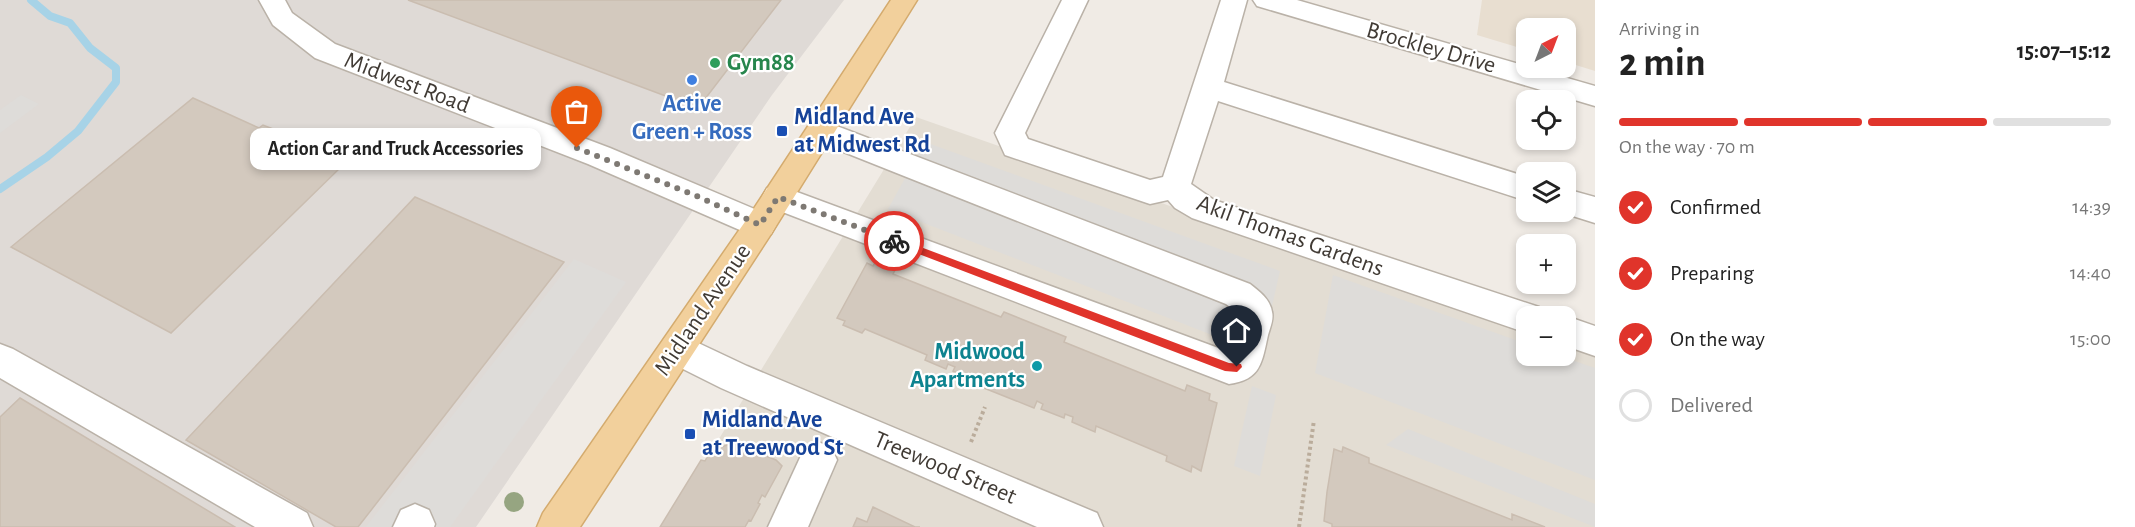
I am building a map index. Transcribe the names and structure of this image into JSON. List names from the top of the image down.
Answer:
{
  "streets": {
    "main road": ["Midland Avenue"],
    "street": [
      "Brockley Drive",
      "Midwest Road",
      "Akil Thomas Gardens",
      "Treewood Street"
    ]
  },
  "crossings": [
    ["Midwest Road", "Midland Avenue"],
    ["Midland Avenue", "Treewood Street"]
  ],
  "places": {
    "other": [
      "Gym88",
      "Active Green + Ross",
      "Action Car and Truck Accessories",
      "Midwood Apartments"
    ],
    "transit": ["Midland Ave at Midwest Rd", "Midland Ave at Treewood St"]
  },
  "north": "top right",
  "page": {
    "heading": ["2 min", "Arriving in", "15:07–15:12"],
    "map_buttons": ["+", "−"],
    "bar": "On the way · 70 m",
    "bubble": "Action Car and Truck Accessories",
    "list": [
      ["Confirmed", "14:39"],
      ["Preparing", "14:40"],
      ["On the way", "15:00"],
      "Delivered"
    ]
  }
}
